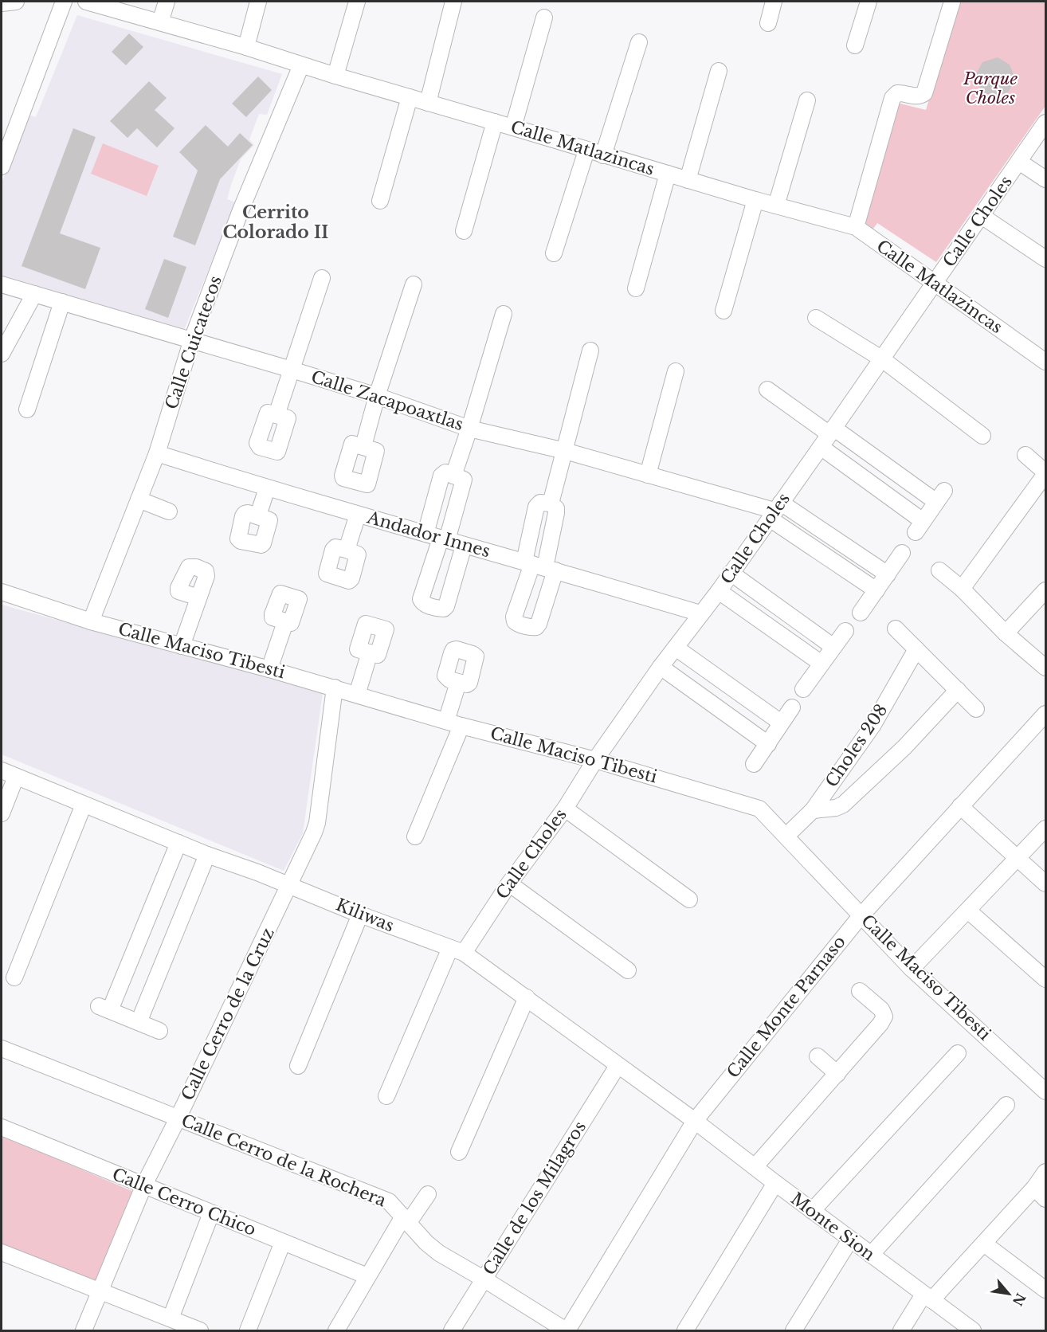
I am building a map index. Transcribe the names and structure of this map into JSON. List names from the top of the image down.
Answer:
{
  "streets": {
    "street": [
      "Calle Matlazincas",
      "Calle Choles",
      "Calle Cuicatecos",
      "Calle Zacapoaxtlas",
      "Andador Innes",
      "Calle Maciso Tibesti",
      "Choles 208",
      "Kiliwas",
      "Calle Monte Parnaso",
      "Calle Cerro de la Cruz",
      "Calle Cerro de la Rochera",
      "Calle de los Milagros",
      "Calle Cerro Chico",
      "Monte Sion"
    ]
  },
  "crossings": [
    ["Calle Matlazincas", "Calle Choles"],
    ["Calle Matlazincas", "Calle Cuicatecos"],
    ["Calle Choles", "Calle Zacapoaxtlas"],
    ["Calle Choles", "Andador Innes"],
    ["Calle Choles", "Calle Maciso Tibesti"],
    ["Calle Choles", "Kiliwas"],
    ["Calle Cuicatecos", "Calle Zacapoaxtlas"],
    ["Calle Cuicatecos", "Andador Innes"],
    ["Calle Cuicatecos", "Calle Maciso Tibesti"],
    ["Calle Maciso Tibesti", "Choles 208"],
    ["Calle Maciso Tibesti", "Calle Monte Parnaso"],
    ["Calle Maciso Tibesti", "Calle Cerro de la Cruz"],
    ["Kiliwas", "Calle Monte Parnaso"],
    ["Kiliwas", "Calle Cerro de la Cruz"],
    ["Kiliwas", "Calle de los Milagros"],
    ["Kiliwas", "Monte Sion"],
    ["Calle Monte Parnaso", "Calle Cerro de la Rochera"],
    ["Calle Monte Parnaso", "Monte Sion"],
    ["Calle Cerro de la Cruz", "Calle Cerro de la Rochera"],
    ["Calle Cerro de la Cruz", "Calle Cerro Chico"],
    ["Calle Cerro de la Rochera", "Calle de los Milagros"]
  ],
  "districts": ["Cerrito Colorado II"],
  "parks": ["Parque Choles"],
  "north": "bottom right"
}
